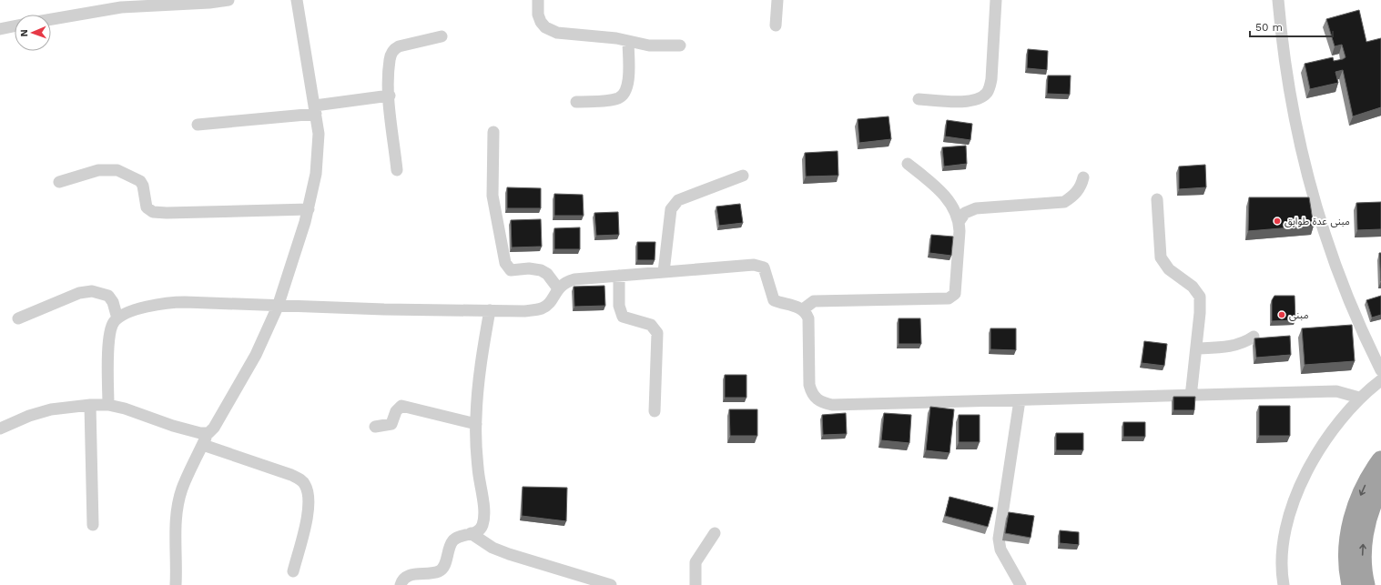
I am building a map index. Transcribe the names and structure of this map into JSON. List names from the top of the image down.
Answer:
{
  "places": ["مبنى عدة طوابق", "مبنى"],
  "scale_bar": "50 m",
  "north": "left"
}
